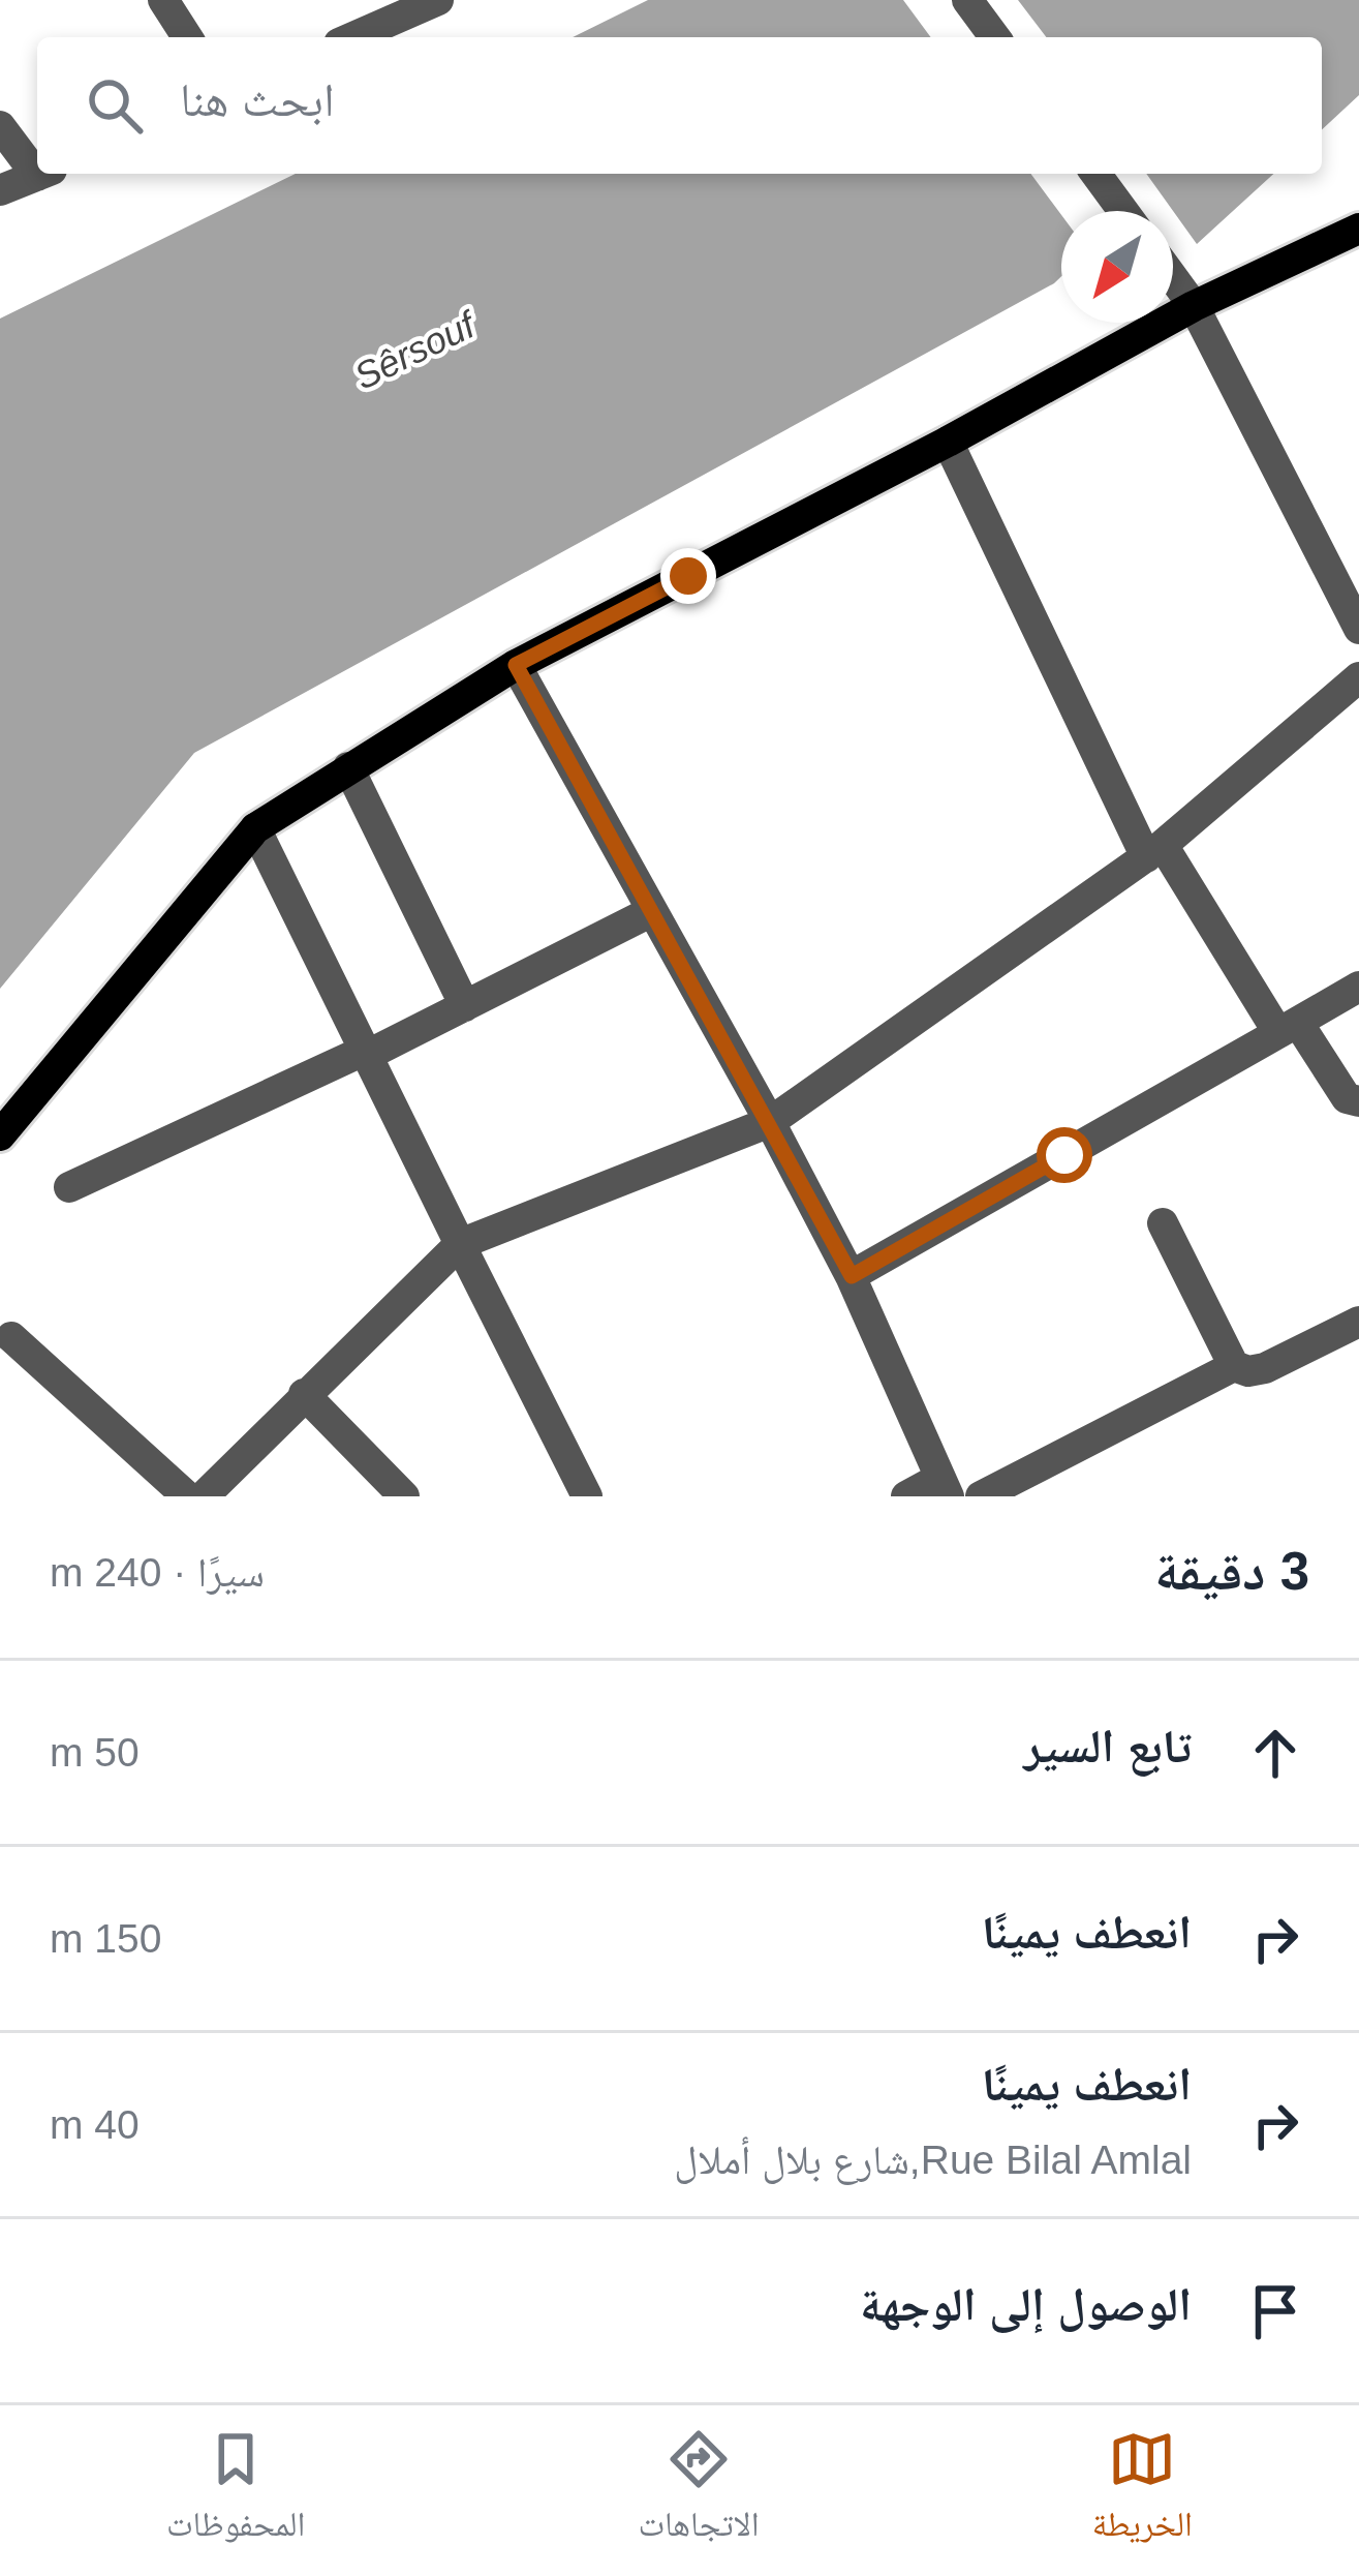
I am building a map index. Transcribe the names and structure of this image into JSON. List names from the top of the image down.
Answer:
{
  "water": ["Sêrsouf"],
  "north": "bottom left",
  "page": {
    "search": "ابحث هنا",
    "heading": ["3 دقيقة", "سيرًا · 240 m"],
    "list": [
      ["تابع السير", "50 m"],
      ["انعطف يمينًا", "150 m"],
      ["انعطف يمينًا", "Rue Bilal Amlal,شارع بلال أملال", "40 m"],
      "الوصول إلى الوجهة"
    ],
    "nav": ["الخريطة", "الاتجاهات", "المحفوظات"]
  }
}
